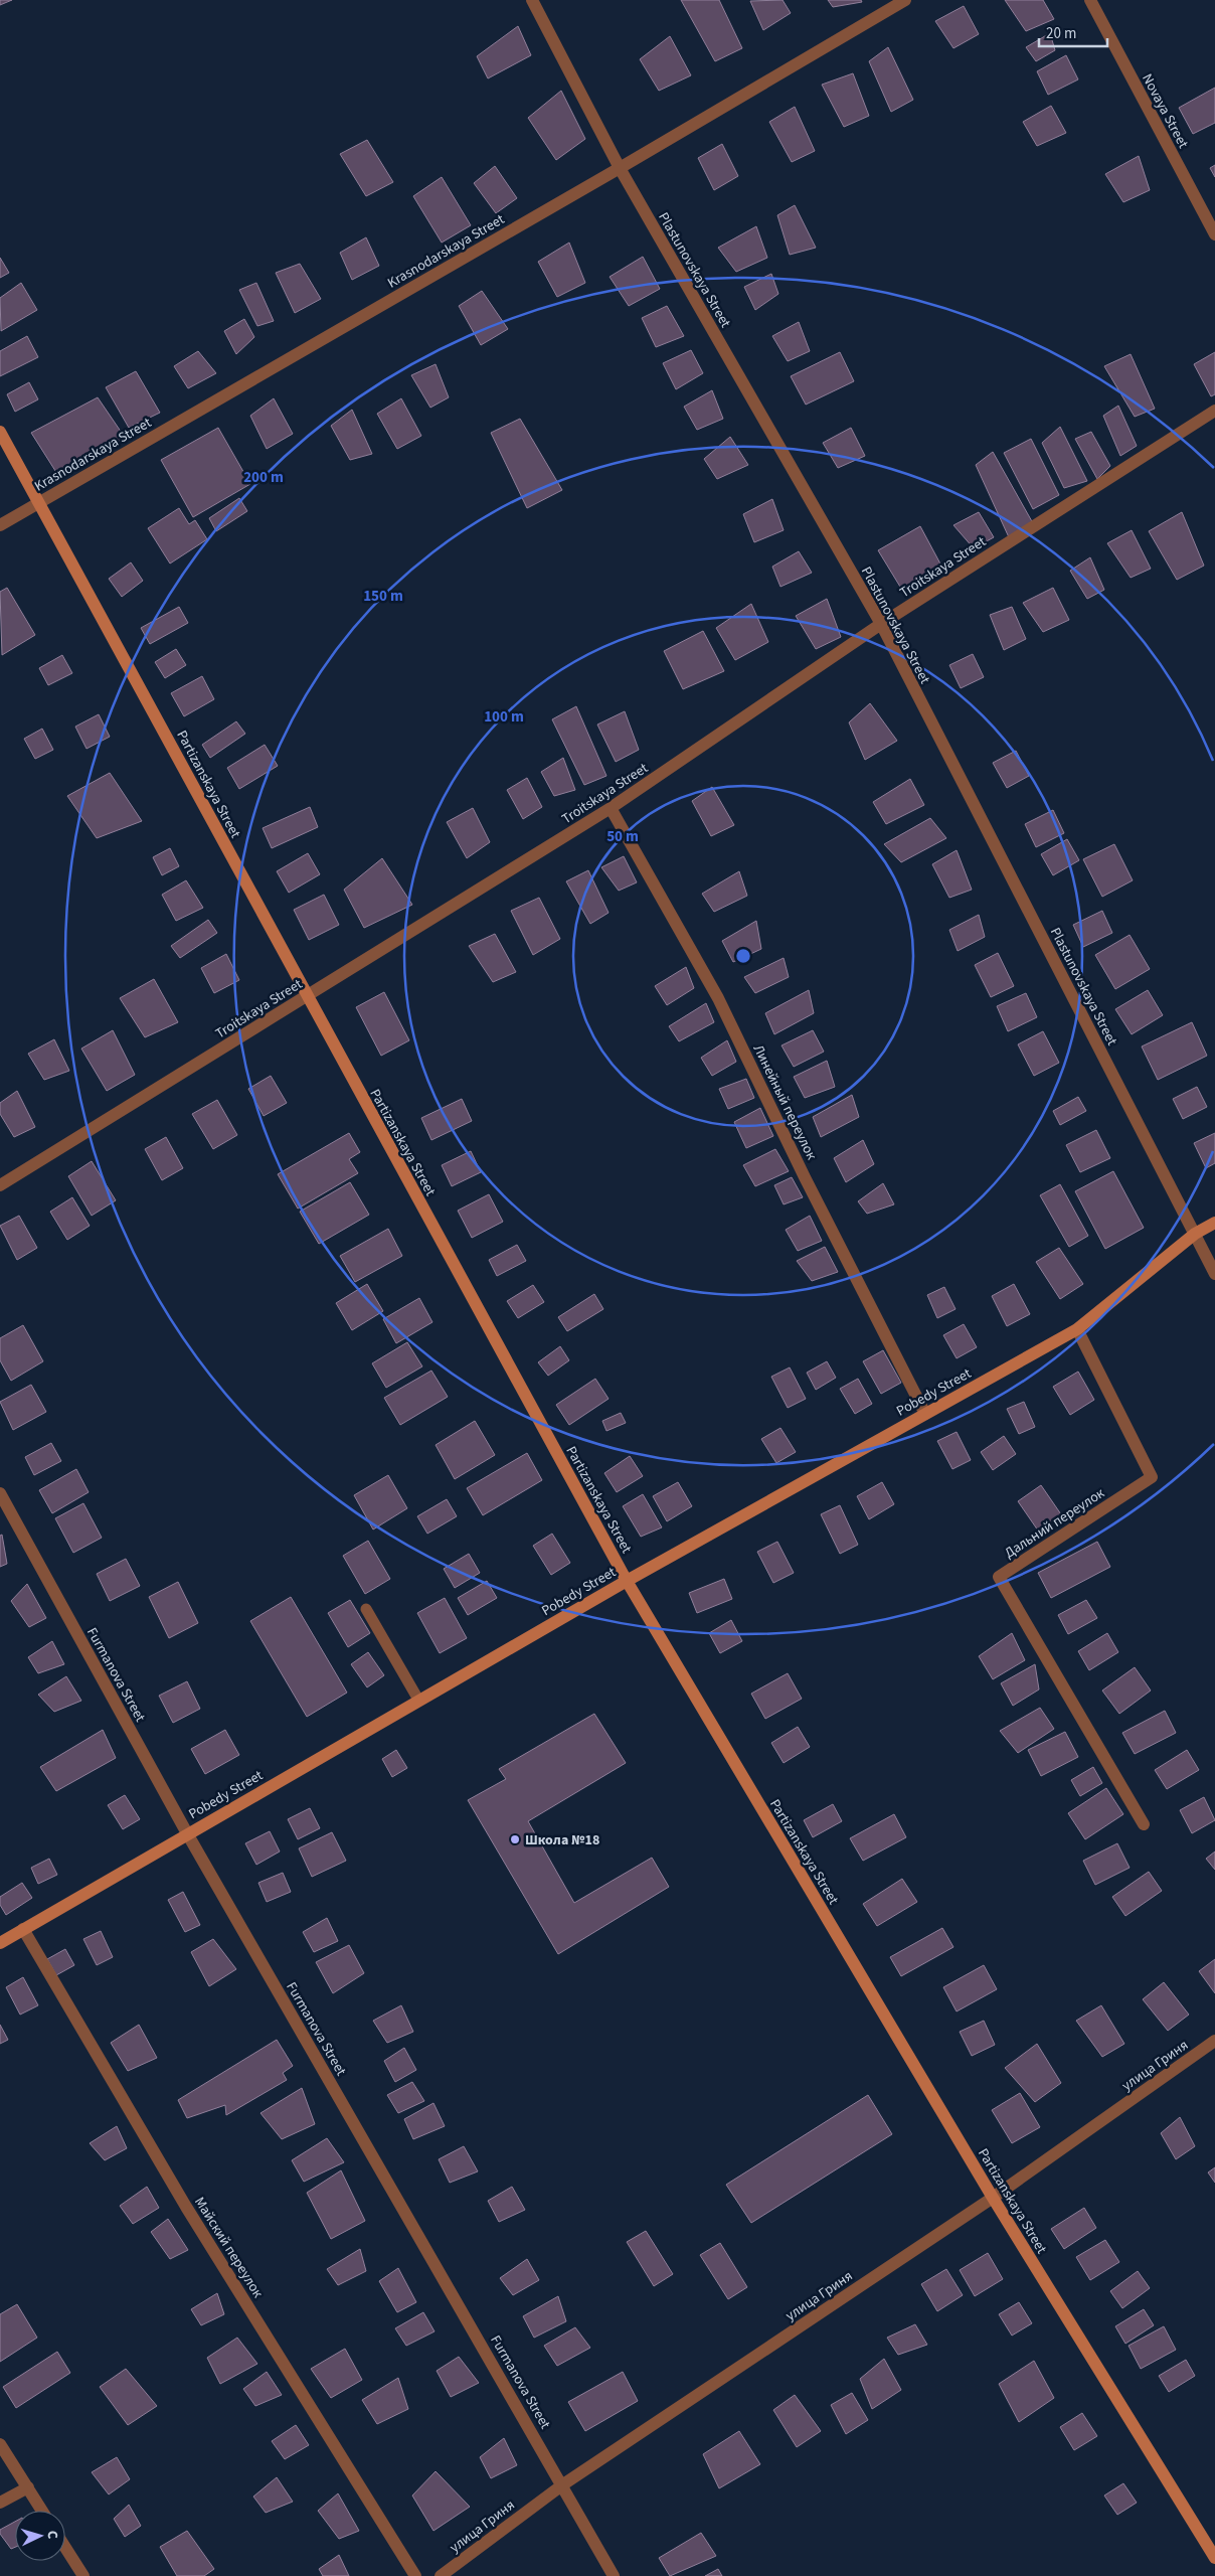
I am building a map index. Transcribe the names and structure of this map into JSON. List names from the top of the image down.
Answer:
{
  "streets": {
    "street": [
      "Novaya Street",
      "Krasnodarskaya Street",
      "Plastunovskaya Street",
      "Troitskaya Street",
      "Partizanskaya Street",
      "Линейный переулок",
      "Pobedy Street",
      "Дальний переулок",
      "Furmanova Street",
      "улица Гриня",
      "Майский переулок"
    ]
  },
  "crossings": [
    ["Krasnodarskaya Street", "Plastunovskaya Street"],
    ["Krasnodarskaya Street", "Partizanskaya Street"],
    ["Plastunovskaya Street", "Troitskaya Street"],
    ["Plastunovskaya Street", "Pobedy Street"],
    ["Troitskaya Street", "Partizanskaya Street"],
    ["Troitskaya Street", "Линейный переулок"],
    ["Partizanskaya Street", "Pobedy Street"],
    ["Partizanskaya Street", "улица Гриня"],
    ["Линейный переулок", "Pobedy Street"],
    ["Pobedy Street", "Дальний переулок"],
    ["Pobedy Street", "Furmanova Street"],
    ["Pobedy Street", "Майский переулок"],
    ["Furmanova Street", "улица Гриня"]
  ],
  "places": ["Школа №18"],
  "scale_bar": "20 m",
  "north": "right",
  "rings": [
    "200 m",
    "150 m",
    "100 m",
    "50 m"
  ]
}
